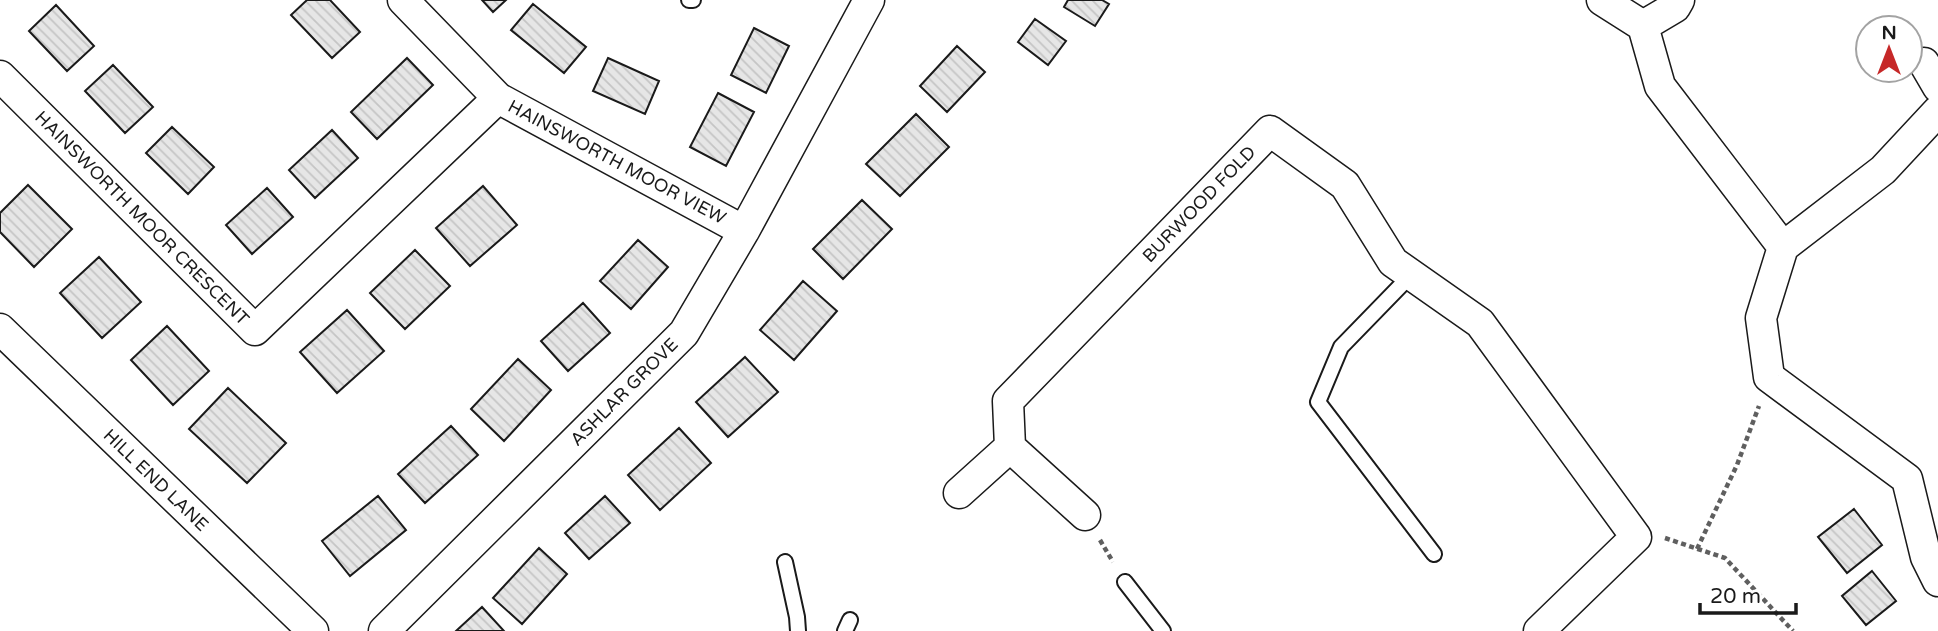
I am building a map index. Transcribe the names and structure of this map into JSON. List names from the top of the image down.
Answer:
{
  "streets": {
    "street": [
      "HAINSWORTH MOOR VIEW",
      "BURWOOD FOLD",
      "HAINSWORTH MOOR CRESCENT",
      "ASHLAR GROVE",
      "HILL END LANE"
    ]
  },
  "crossings": [
    ["HAINSWORTH MOOR VIEW", "HAINSWORTH MOOR CRESCENT"],
    ["HAINSWORTH MOOR VIEW", "ASHLAR GROVE"]
  ],
  "scale_bar": "20 m",
  "north": "top"
}
